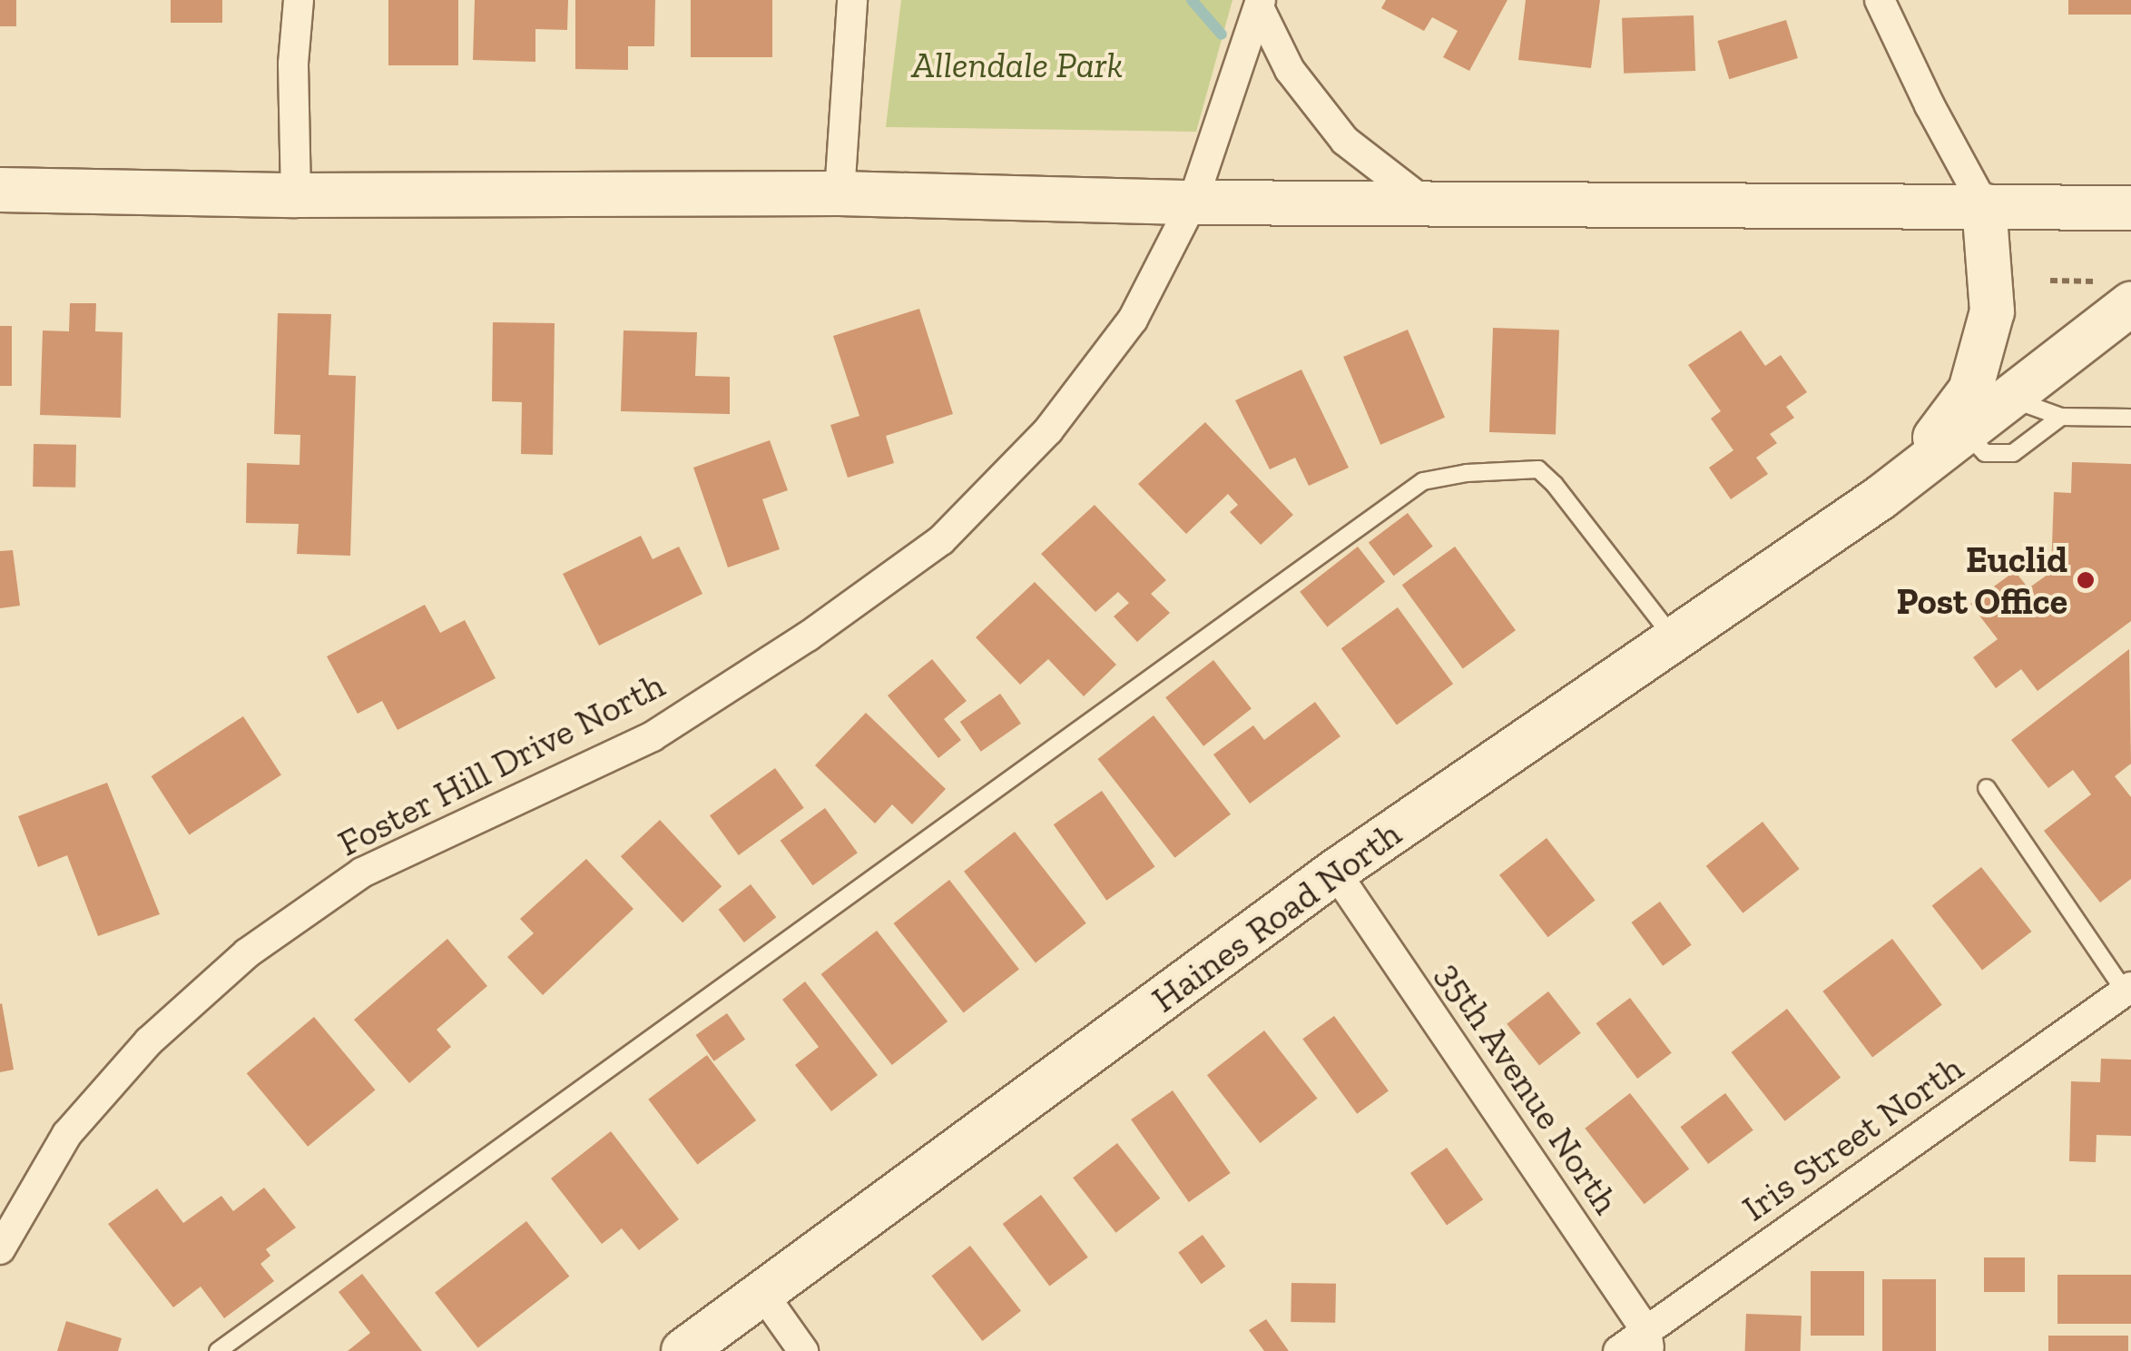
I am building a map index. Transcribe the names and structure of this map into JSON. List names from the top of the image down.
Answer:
{
  "streets": {
    "main road": ["Haines Road North"],
    "street": ["Foster Hill Drive North", "35th Avenue North", "Iris Street North"]
  },
  "crossings": [
    ["Haines Road North", "35th Avenue North"],
    ["35th Avenue North", "Iris Street North"]
  ],
  "parks": ["Allendale Park"],
  "places": ["Euclid Post Office"]
}
